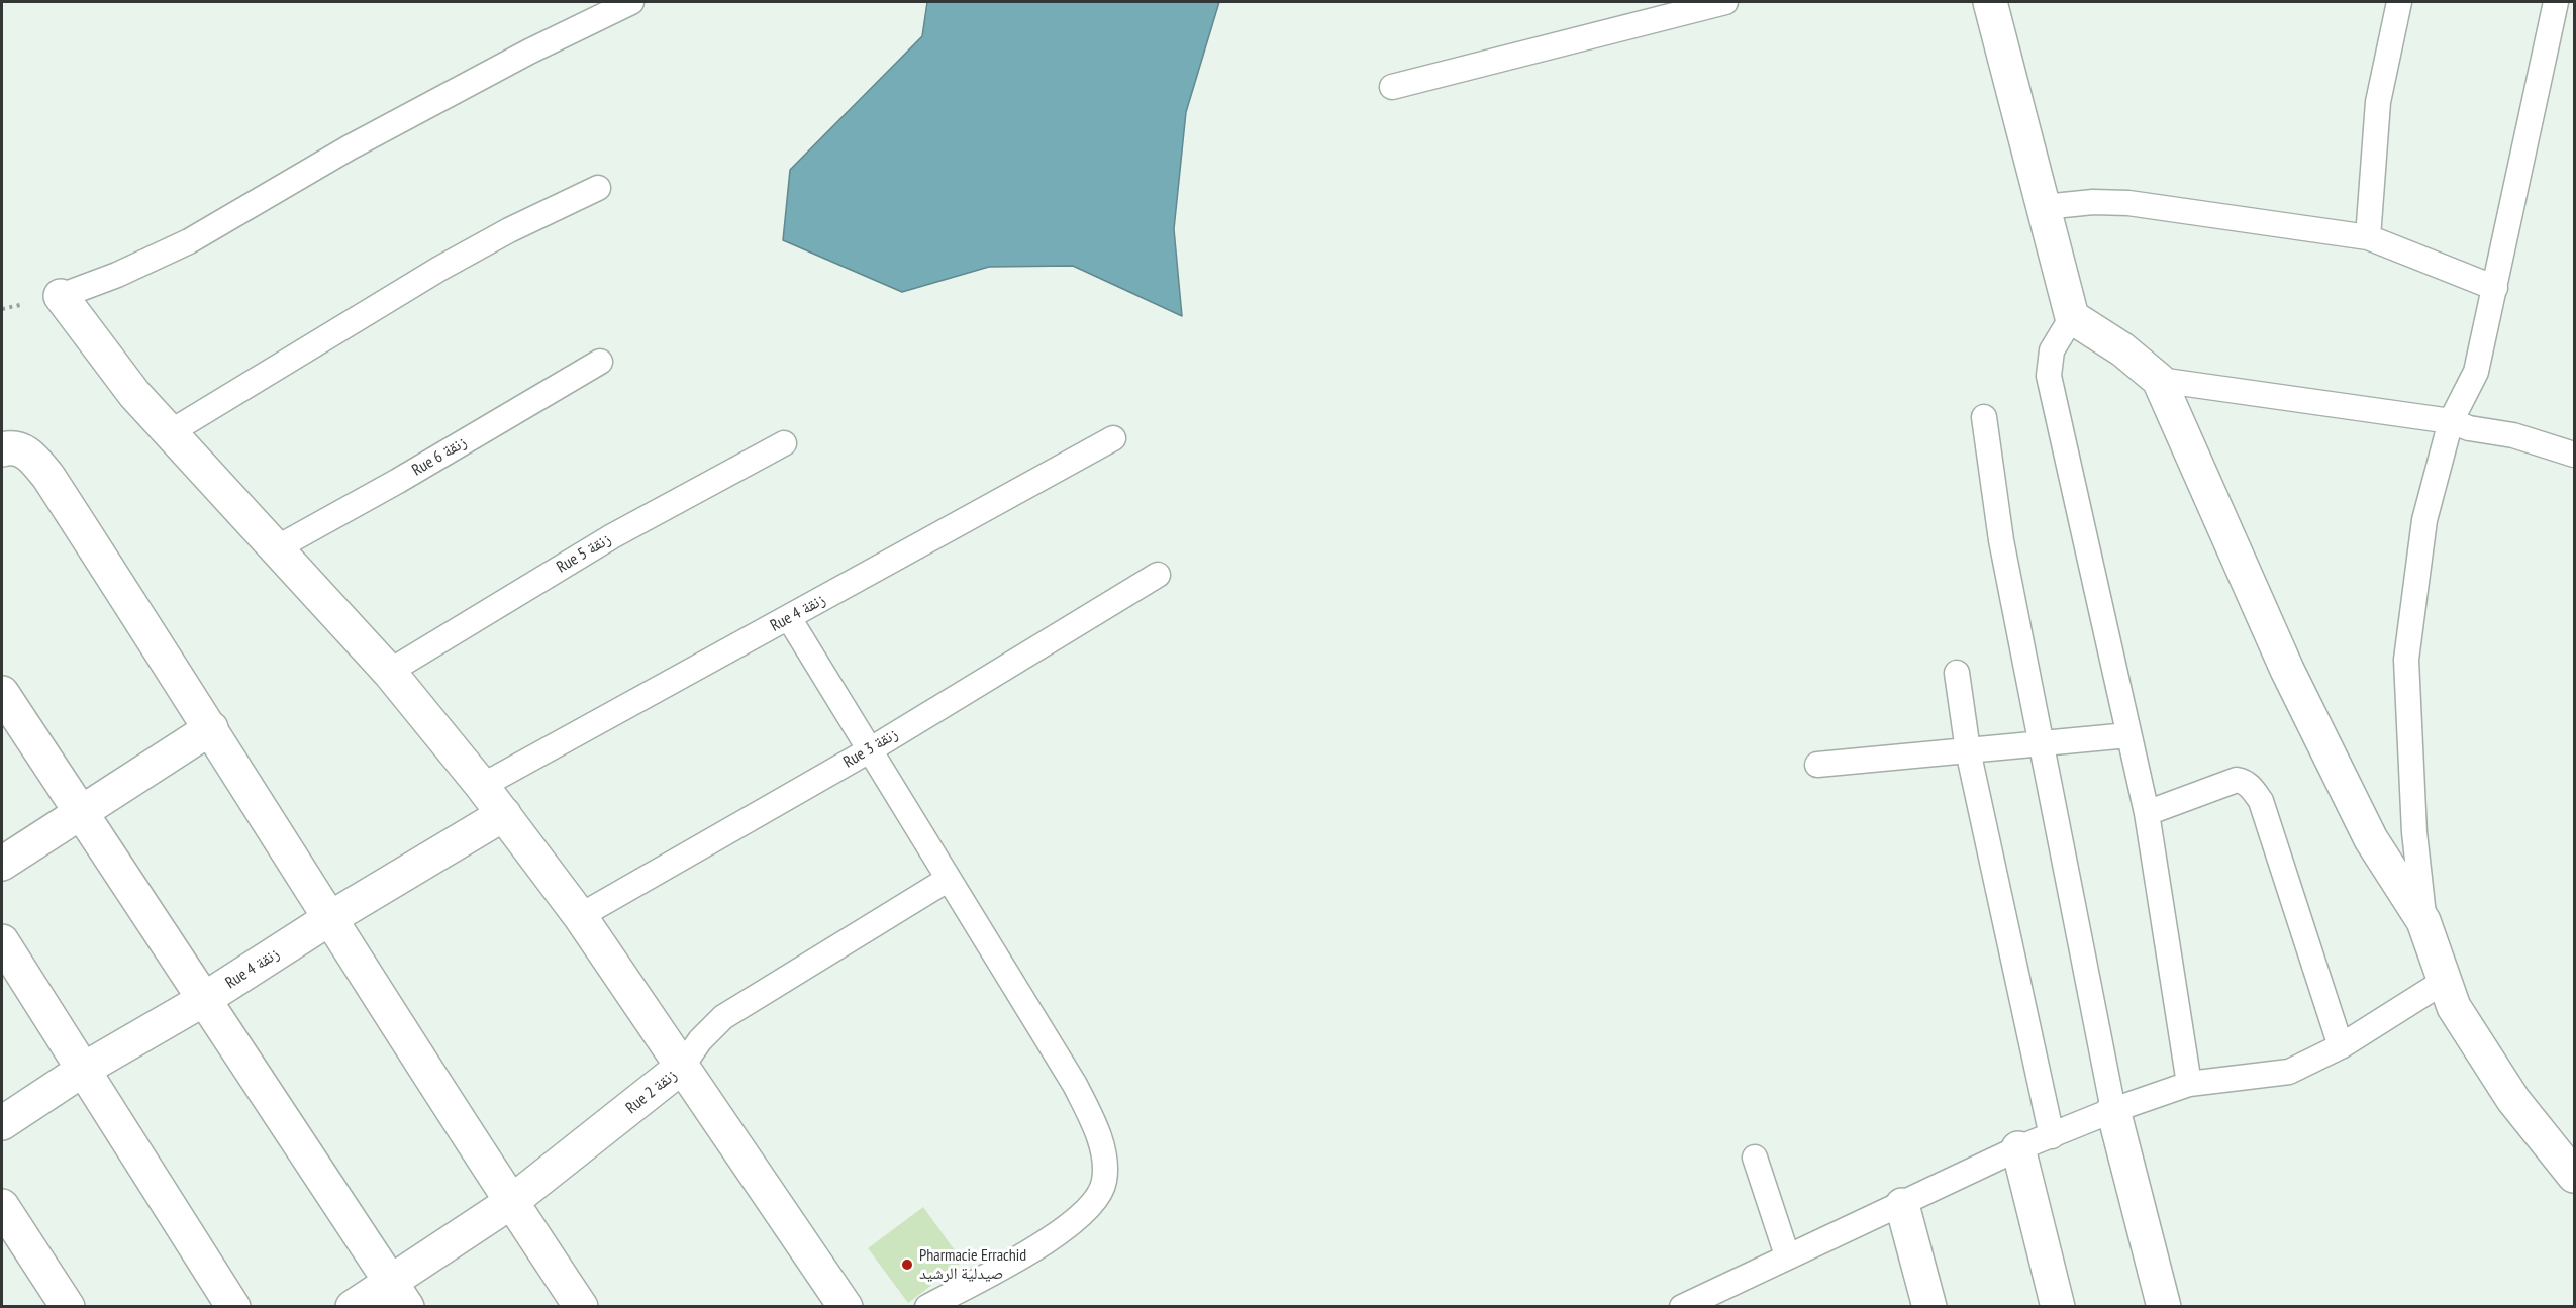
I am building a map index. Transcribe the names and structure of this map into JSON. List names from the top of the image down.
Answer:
{
  "streets": {
    "street": ["Rue 4 زنقة", "Rue 2 زنقة"],
    "lane": ["Rue 6 زنقة", "Rue 5 زنقة", "Rue 3 زنقة"]
  },
  "places": ["Pharmacie Errachid صيدلية الرشيد"]
}
